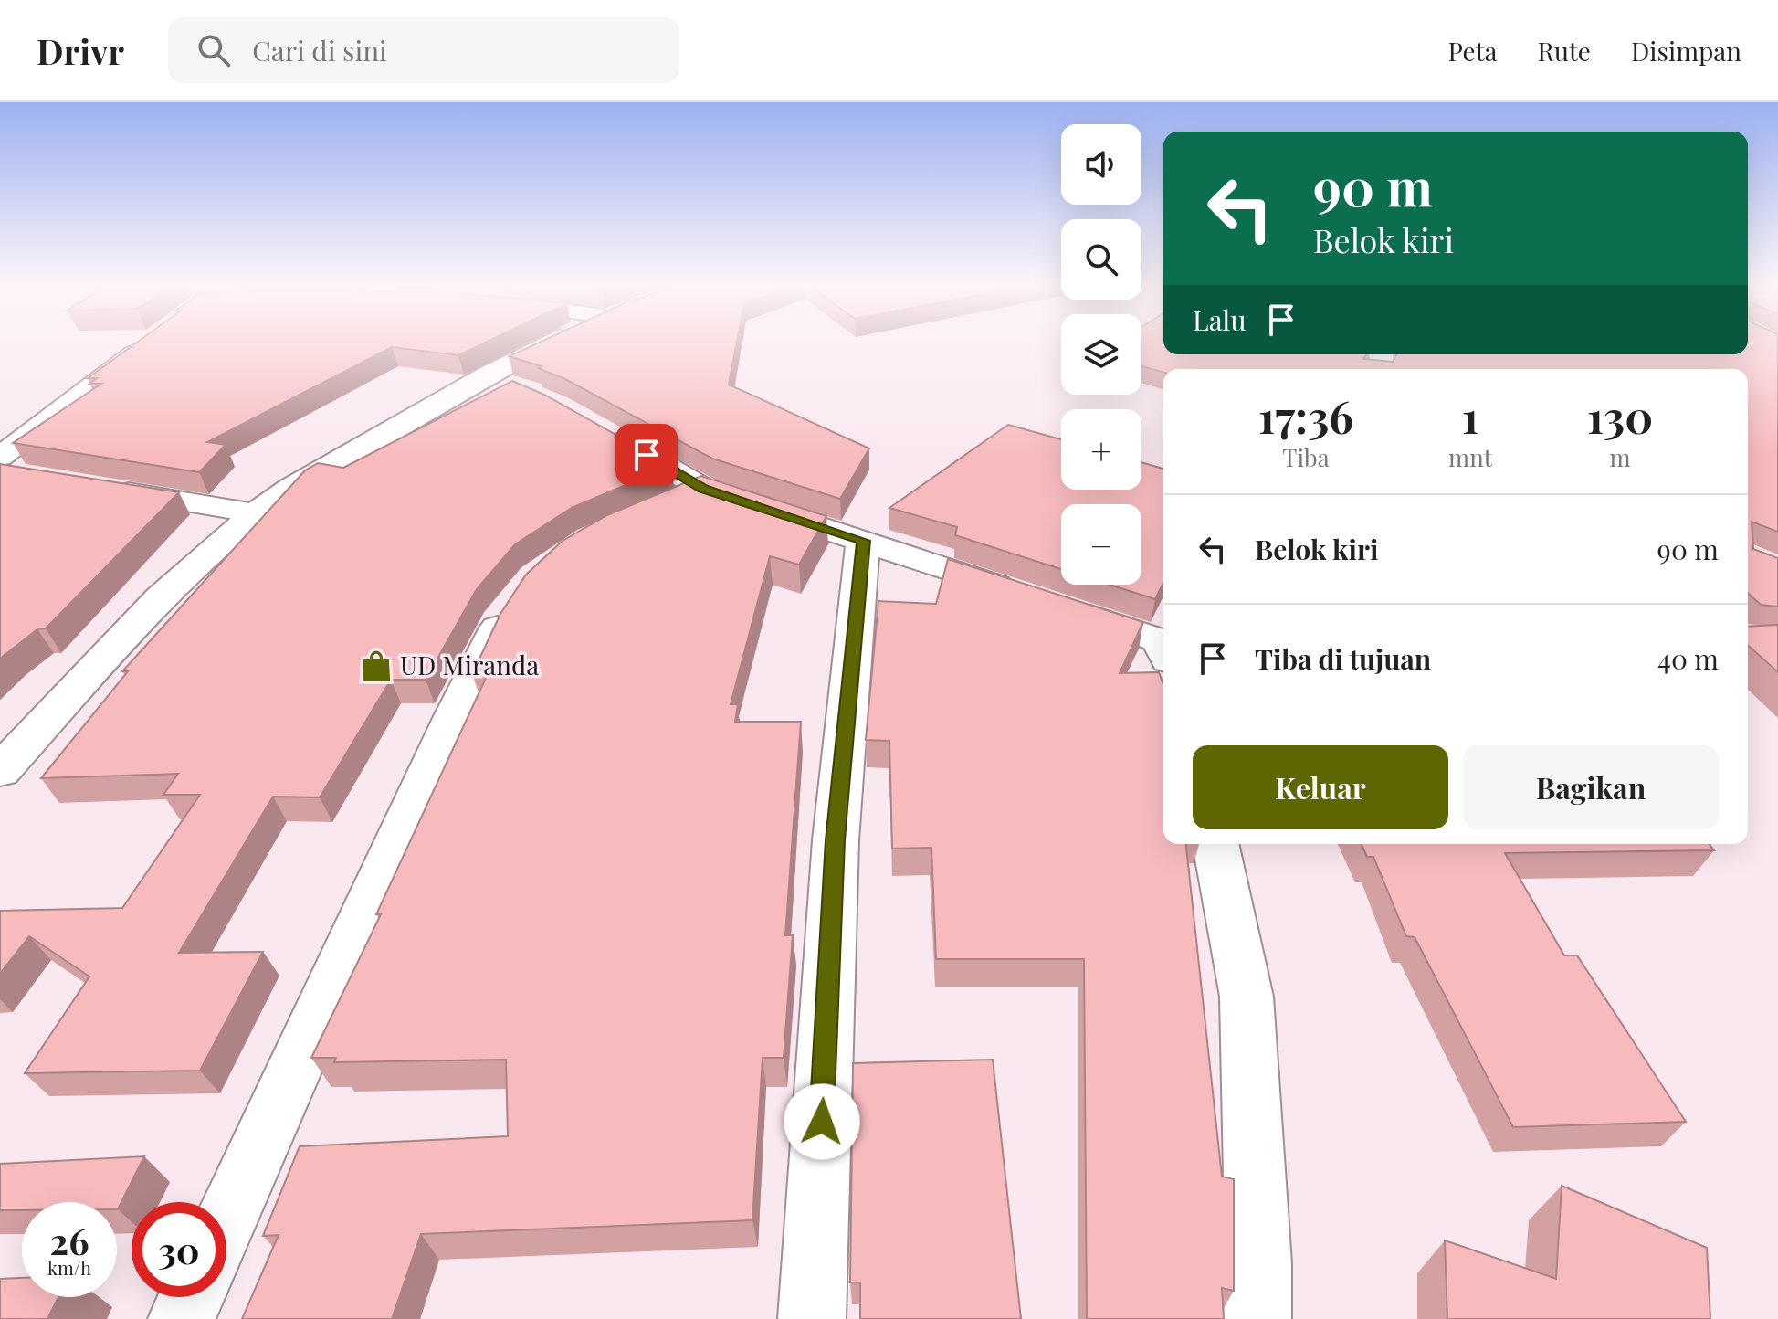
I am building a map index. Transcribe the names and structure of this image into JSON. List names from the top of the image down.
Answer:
{
  "places": {
    "shop": ["UD Miranda"]
  },
  "page": {
    "header": "Drivr",
    "search": "Cari di sini",
    "nav": ["Peta", "Rute", "Disimpan"],
    "map_buttons": ["+", "−"],
    "turn": ["90 m", "Belok kiri"],
    "then": "Lalu",
    "eta": [
      "17:36",
      "Tiba",
      "1",
      "mnt",
      "130",
      "m"
    ],
    "list": [
      {
        "name": "Belok kiri",
        "value": "90 m"
      },
      {
        "name": "Tiba di tujuan",
        "value": "40 m"
      }
    ],
    "buttons": ["Keluar", "Bagikan"],
    "speed": "26 km/h",
    "limit": "30"
  }
}
